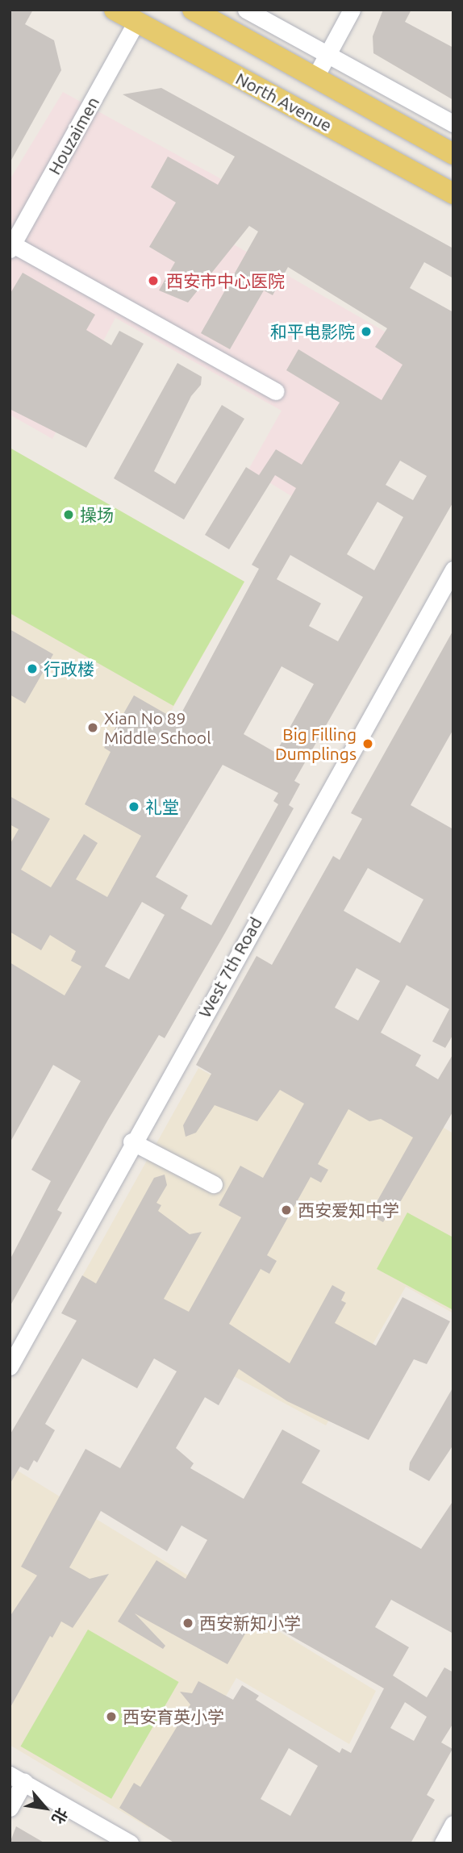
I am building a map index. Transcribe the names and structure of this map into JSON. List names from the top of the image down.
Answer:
{
  "streets": {
    "main road": ["North Avenue"],
    "street": ["Houzaimen", "West 7th Road"]
  },
  "crossings": [
    ["North Avenue", "Houzaimen"]
  ],
  "places": [
    "西安市中心医院",
    "和平电影院",
    "操场",
    "行政楼",
    "Xian No 89 Middle School",
    "Big Filling Dumplings",
    "礼堂",
    "西安爱知中学",
    "西安新知小学",
    "西安育英小学"
  ],
  "north": "bottom right"
}
